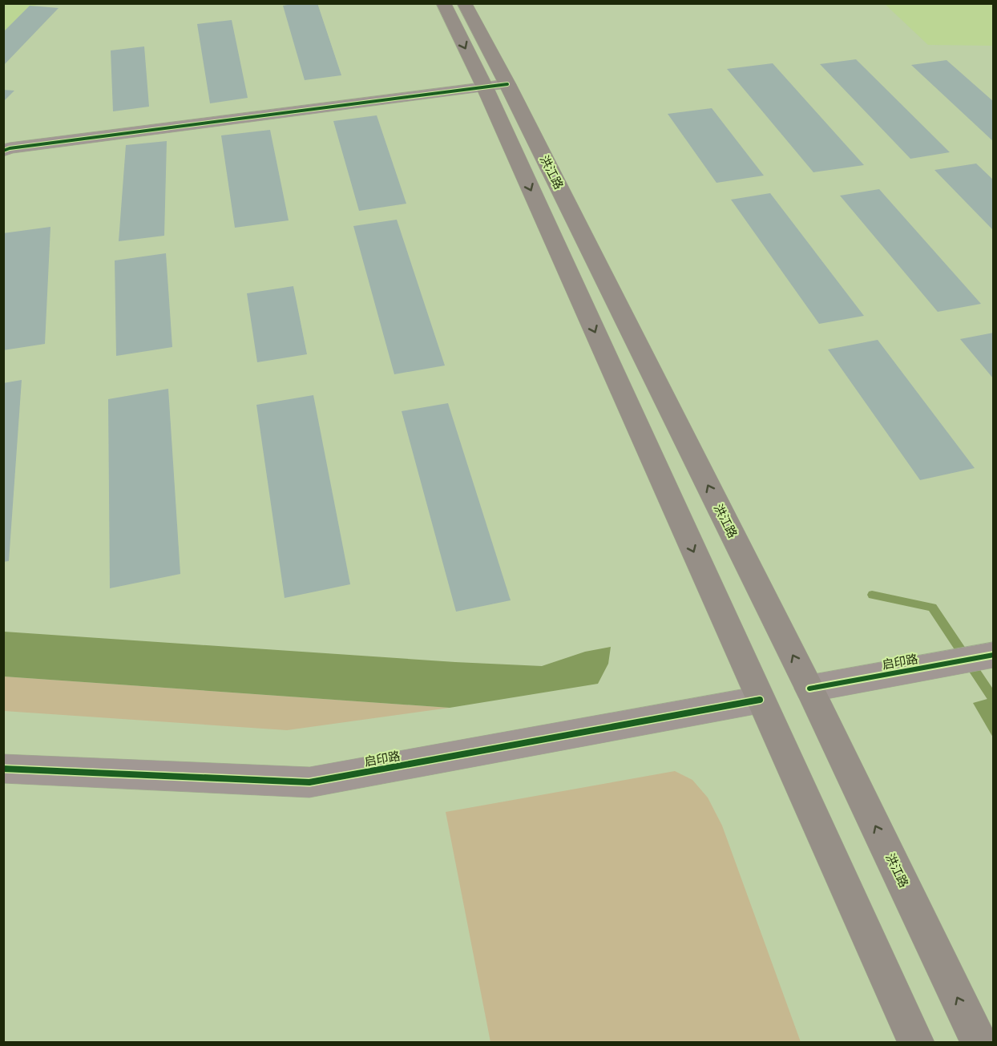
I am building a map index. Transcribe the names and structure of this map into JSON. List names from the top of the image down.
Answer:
{
  "streets": {
    "main road": ["洪江路"],
    "street": ["启印路"]
  },
  "crossings": [
    ["洪江路", "启印路"]
  ]
}
